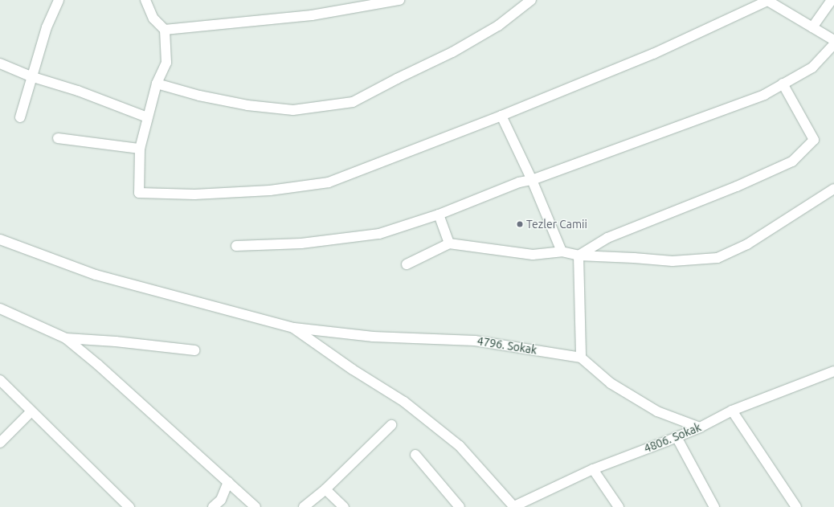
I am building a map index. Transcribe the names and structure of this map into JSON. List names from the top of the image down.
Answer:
{
  "streets": {
    "street": ["4796. Sokak", "4806. Sokak"]
  },
  "places": ["Tezler Camii"]
}
